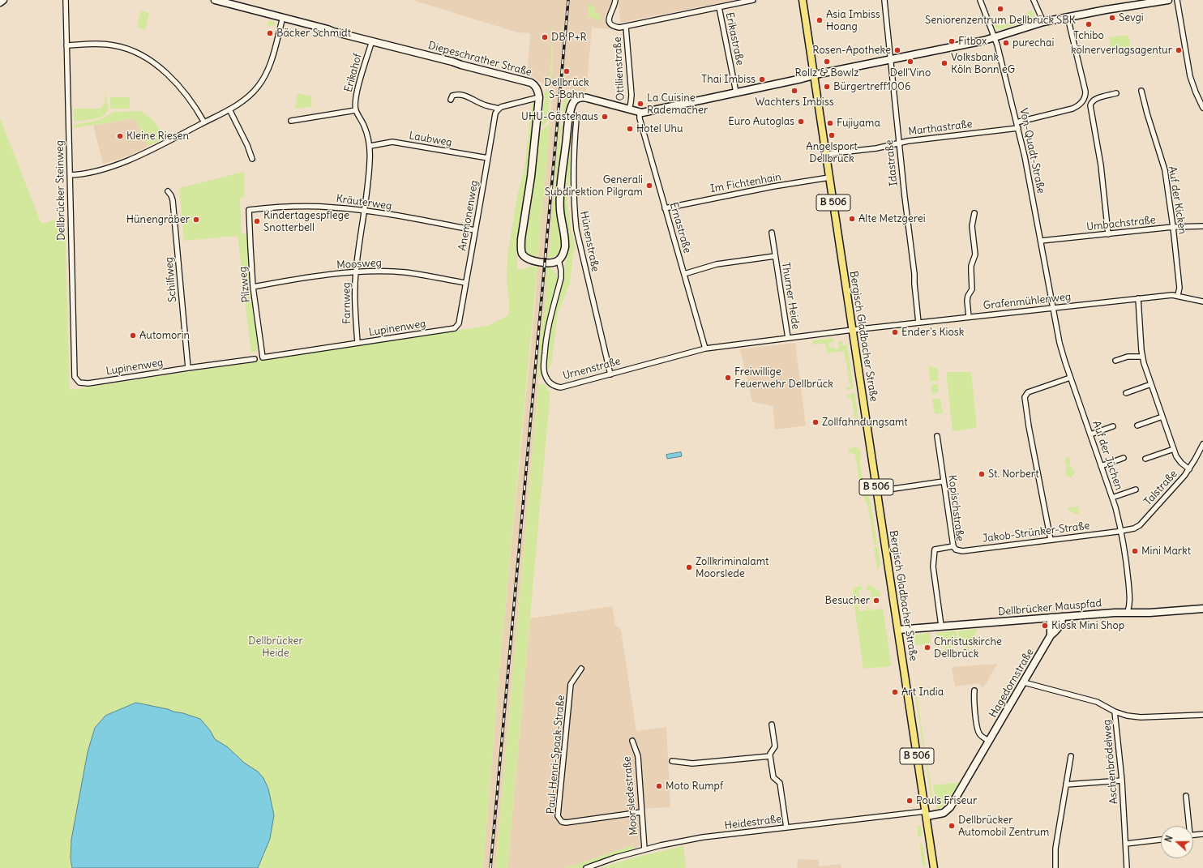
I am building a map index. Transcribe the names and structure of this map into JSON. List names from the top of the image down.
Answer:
{
  "streets": {
    "main road": ["B 506", "Bergisch Gladbacher Straße"],
    "street": [
      "Erikastraße",
      "Diepeschrather Straße",
      "Ottilienstraße",
      "Erikahof",
      "Marthastraße",
      "Laubweg",
      "Von-Quadt-Straße",
      "Idastraße",
      "Im Fichtenhain",
      "Dellbrücker Steinweg",
      "Auf der Kicken",
      "Kräuterweg",
      "Anemonenweg",
      "Umbachstraße",
      "Ernastraße",
      "Hünenstraße",
      "Moosweg",
      "Schilfweg",
      "Pilzweg",
      "Thurner Heide",
      "Grafenmühlenweg",
      "Farnweg",
      "Lupinenweg",
      "Urnenstraße",
      "Auf der Jüchen",
      "Talstraße",
      "Kopischstraße",
      "Jakob-Strünker-Straße",
      "Dellbrücker Mauspfad",
      "Hagedornstraße",
      "Paul-Henri-Spaak-Straße",
      "Aschenbrödelweg",
      "Moorsledestraße",
      "Heidestraße"
    ]
  },
  "crossings": [
    ["Diepeschrather Straße", "Erikahof"],
    ["Marthastraße", "Von-Quadt-Straße"],
    ["Marthastraße", "Idastraße"],
    ["Marthastraße", "Bergisch Gladbacher Straße"],
    ["Laubweg", "Anemonenweg"],
    ["Laubweg", "Farnweg"],
    ["Von-Quadt-Straße", "Umbachstraße"],
    ["Von-Quadt-Straße", "Grafenmühlenweg"],
    ["Von-Quadt-Straße", "Auf der Jüchen"],
    ["Idastraße", "Grafenmühlenweg"],
    ["Im Fichtenhain", "Ernastraße"],
    ["Im Fichtenhain", "Bergisch Gladbacher Straße"],
    ["Dellbrücker Steinweg", "Lupinenweg"],
    ["Auf der Kicken", "Umbachstraße"],
    ["Auf der Kicken", "Grafenmühlenweg"],
    ["Kräuterweg", "Anemonenweg"],
    ["Kräuterweg", "Pilzweg"],
    ["Kräuterweg", "Farnweg"],
    ["Anemonenweg", "Moosweg"],
    ["Anemonenweg", "Lupinenweg"],
    ["Ernastraße", "Thurner Heide"],
    ["Ernastraße", "Urnenstraße"],
    ["Hünenstraße", "Urnenstraße"],
    ["Moosweg", "Pilzweg"],
    ["Moosweg", "Farnweg"],
    ["Schilfweg", "Lupinenweg"],
    ["Pilzweg", "Lupinenweg"],
    ["Thurner Heide", "Urnenstraße"],
    ["Grafenmühlenweg", "Bergisch Gladbacher Straße"],
    ["Grafenmühlenweg", "Urnenstraße"],
    ["Grafenmühlenweg", "Auf der Jüchen"],
    ["Farnweg", "Lupinenweg"],
    ["Bergisch Gladbacher Straße", "Urnenstraße"],
    ["Bergisch Gladbacher Straße", "Dellbrücker Mauspfad"],
    ["Bergisch Gladbacher Straße", "Hagedornstraße"],
    ["Bergisch Gladbacher Straße", "Heidestraße"],
    ["Auf der Jüchen", "Talstraße"],
    ["Auf der Jüchen", "Jakob-Strünker-Straße"],
    ["Auf der Jüchen", "Dellbrücker Mauspfad"],
    ["Talstraße", "Jakob-Strünker-Straße"],
    ["Kopischstraße", "Jakob-Strünker-Straße"],
    ["Kopischstraße", "Dellbrücker Mauspfad"],
    ["Dellbrücker Mauspfad", "Hagedornstraße"],
    ["Hagedornstraße", "Aschenbrödelweg"],
    ["Hagedornstraße", "Heidestraße"],
    ["Paul-Henri-Spaak-Straße", "Moorsledestraße"],
    ["Moorsledestraße", "Heidestraße"]
  ],
  "parks": ["Dellbrücker Heide"],
  "places": [
    "Seniorenzentrum Dellbrück SBK",
    "Sevgi",
    "Asia Imbiss Hoang",
    "Tchibo",
    "Bäcker Schmidt",
    "DB P+R",
    "Fitbox",
    "purechai",
    "Rosen-Apotheke",
    "kölnerverlagsagentur",
    "Rollz & Bowlz",
    "Dell'Vino",
    "Volksbank Köln Bonn eG",
    "Dellbrück S-Bahn",
    "Thai Imbiss",
    "Bürgertreff1006",
    "Wachters Imbiss",
    "La Cuisine Rademacher",
    "UHU-Gästehaus",
    "Euro Autoglas",
    "Fujiyama",
    "Hotel Uhu",
    "Angelsport Dellbrück",
    "Kleine Riesen",
    "Generali Subdirektion Pilgram",
    "Alte Metzgerei",
    "Hünengräber",
    "Kindertagespflege Snotterbell",
    "Ender's Kiosk",
    "Automorin",
    "Freiwillige Feuerwehr Dellbrück",
    "Zollfahndungsamt",
    "St. Norbert",
    "Mini Markt",
    "Zollkriminalamt Moorslede",
    "Besucher",
    "Kiosk Mini Shop",
    "Christuskirche Dellbrück",
    "Art India",
    "Moto Rumpf",
    "Pouls Friseur",
    "Dellbrücker Automobil Zentrum"
  ],
  "north": "left"
}
